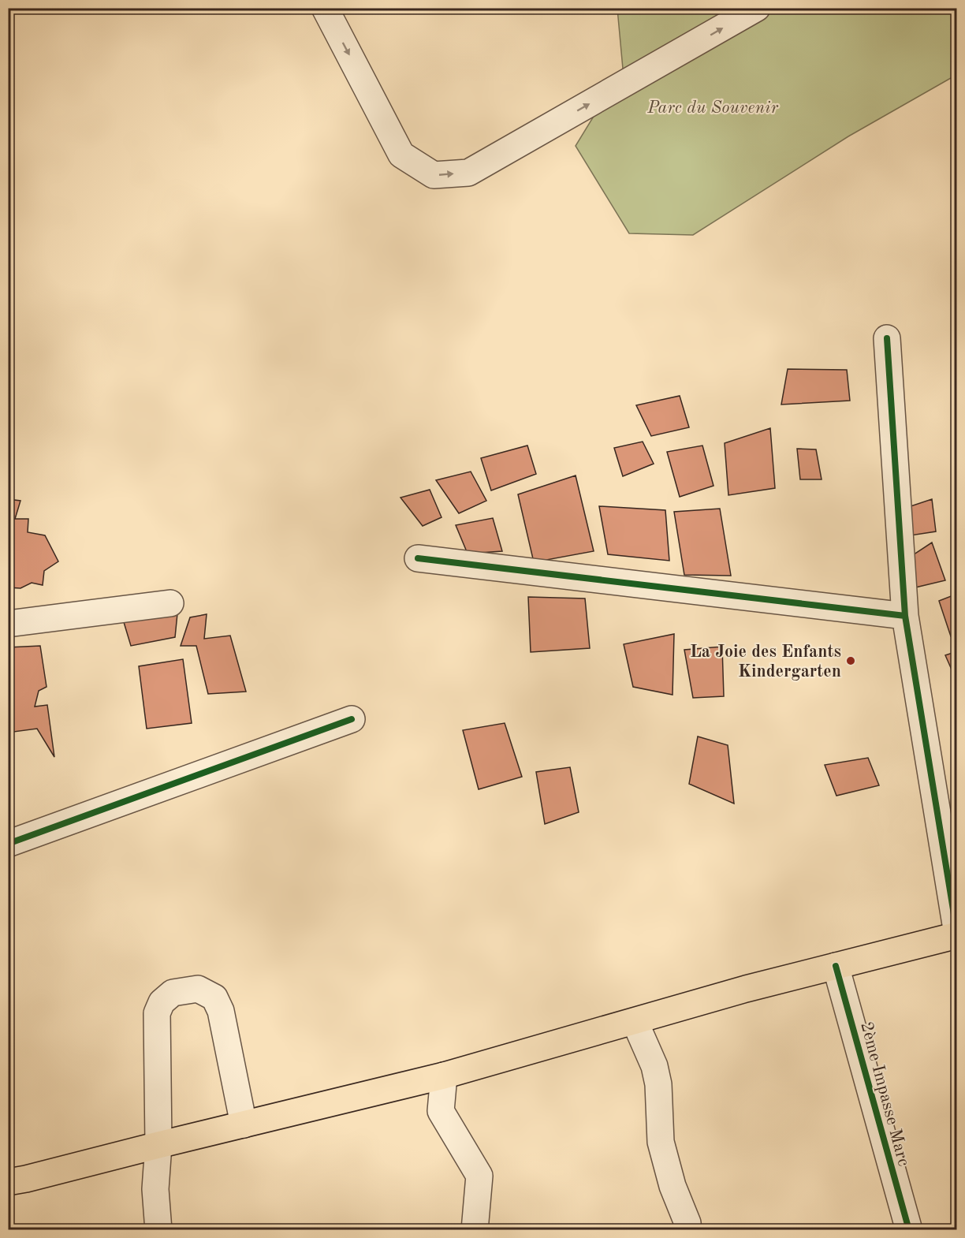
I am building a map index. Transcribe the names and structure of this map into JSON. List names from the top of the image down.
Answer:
{
  "streets": {
    "street": ["2ème Impasse Marc"]
  },
  "parks": ["Parc du Souvenir"],
  "places": ["La Joie des Enfants Kindergarten"]
}
